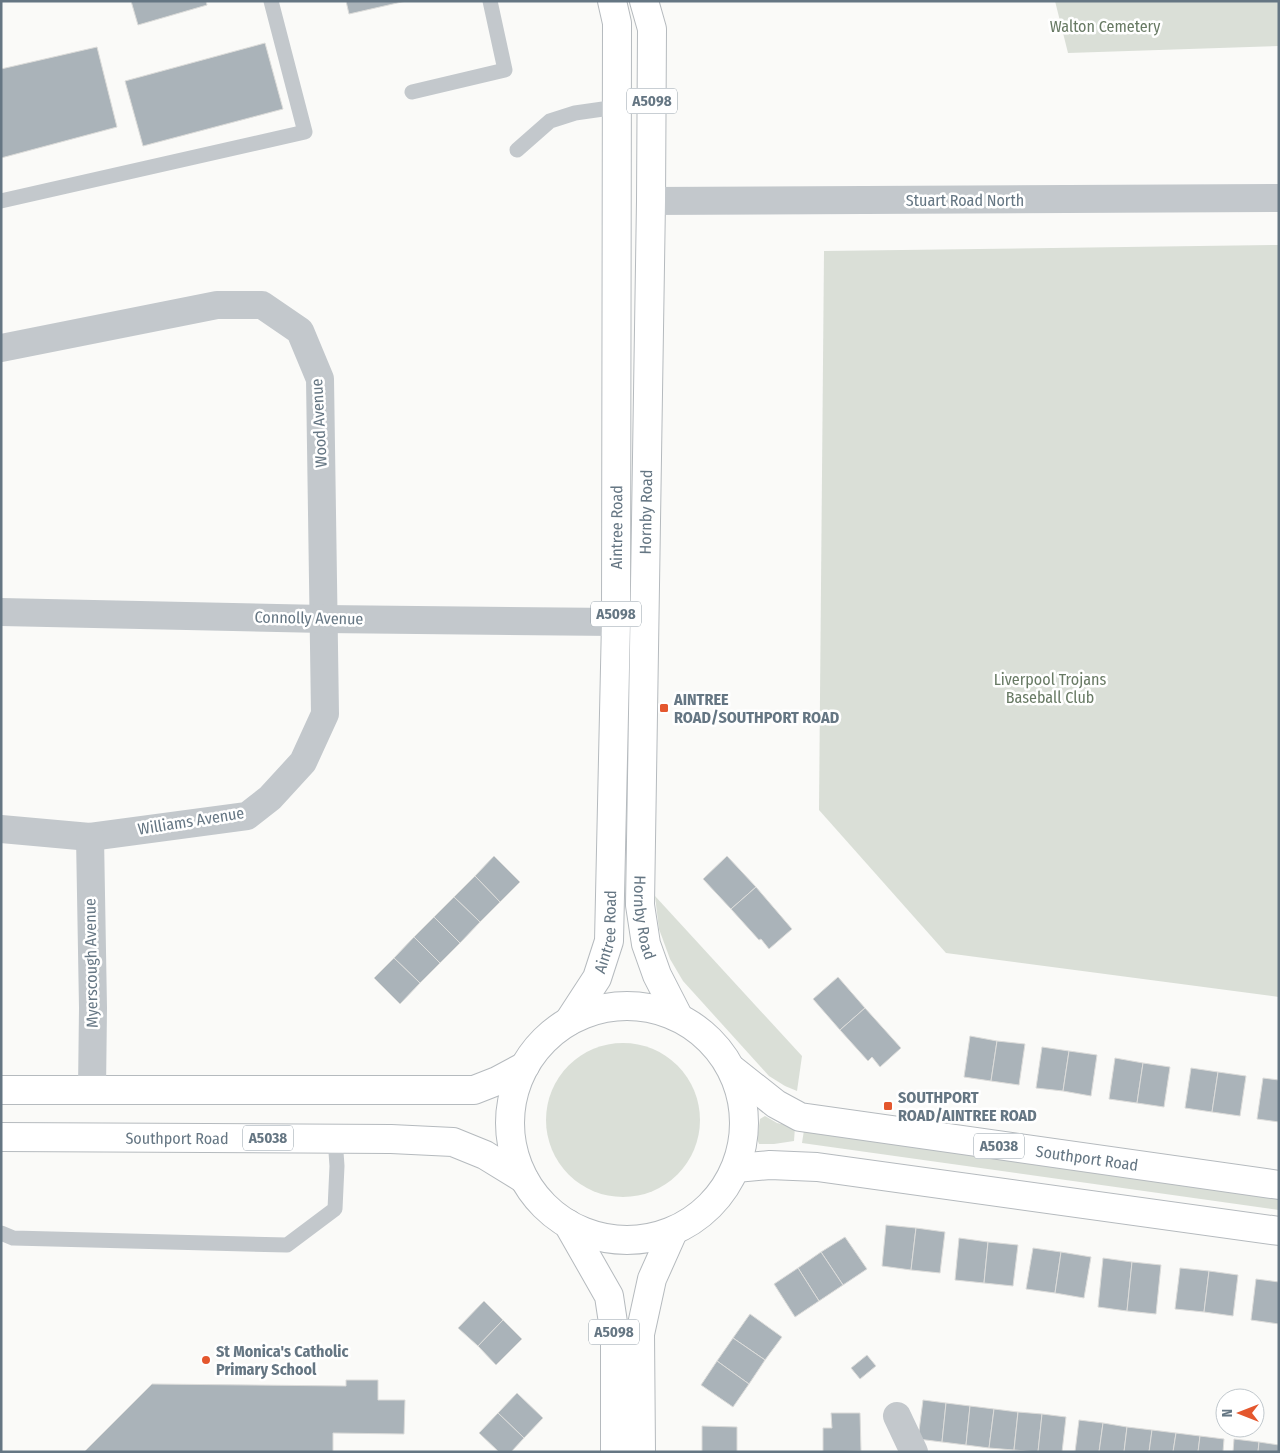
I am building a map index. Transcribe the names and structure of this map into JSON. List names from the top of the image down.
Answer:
{
  "streets": {
    "main road": [
      "A5098",
      "Hornby Road",
      "Aintree Road",
      "Southport Road",
      "A5038"
    ],
    "street": [
      "Stuart Road North",
      "Wood Avenue",
      "Connolly Avenue",
      "Williams Avenue",
      "Myerscough Avenue"
    ]
  },
  "crossings": [
    ["A5098", "A5038"],
    ["Stuart Road North", "Hornby Road"],
    ["Wood Avenue", "Connolly Avenue"],
    ["Wood Avenue", "Williams Avenue"],
    ["Hornby Road", "A5038"],
    ["Aintree Road", "Connolly Avenue"],
    ["Aintree Road", "A5038"],
    ["Connolly Avenue", "Williams Avenue"],
    ["Williams Avenue", "Myerscough Avenue"],
    ["Myerscough Avenue", "A5038"],
    ["Southport Road", "A5038"]
  ],
  "parks": ["Walton Cemetery", "Liverpool Trojans Baseball Club"],
  "places": {
    "transit": ["AINTREE ROAD/SOUTHPORT ROAD", "SOUTHPORT ROAD/AINTREE ROAD"],
    "other": ["St Monica's Catholic Primary School"]
  },
  "north": "left"
}
